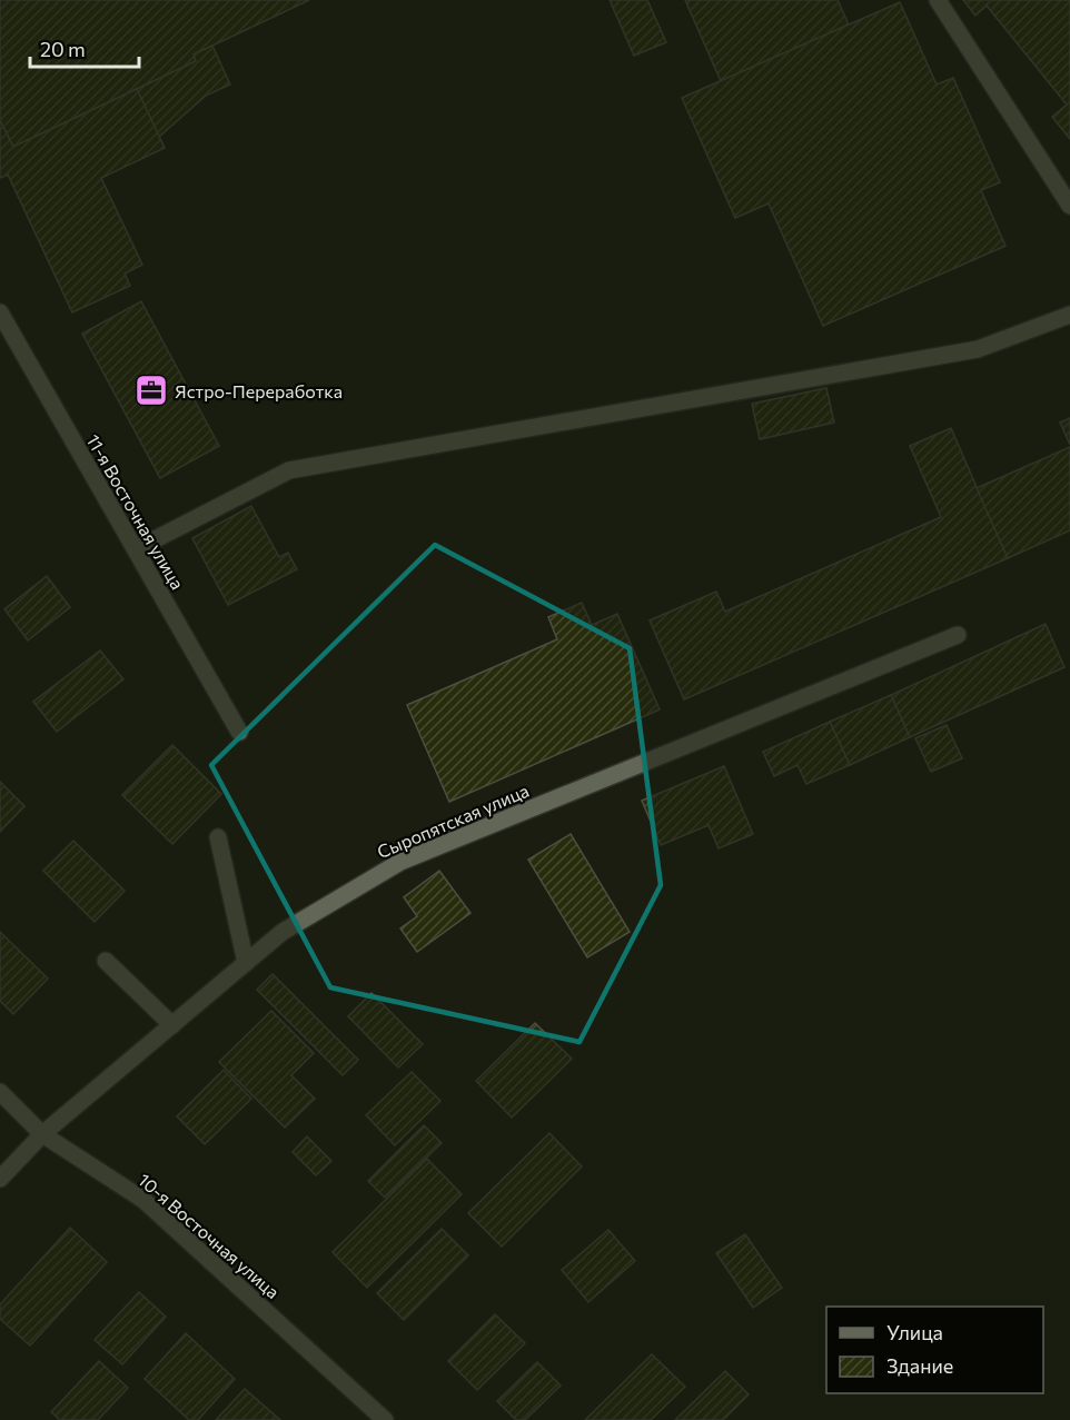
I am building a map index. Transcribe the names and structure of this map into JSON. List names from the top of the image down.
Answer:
{
  "streets": {
    "street": ["11-я Восточная улица", "Сыропятская улица", "10-я Восточная улица"]
  },
  "crossings": [
    ["Сыропятская улица", "10-я Восточная улица"]
  ],
  "places": {
    "office": ["Ястро-Переработка"]
  },
  "legend": ["Улица", "Здание"],
  "scale_bar": "20 m"
}
